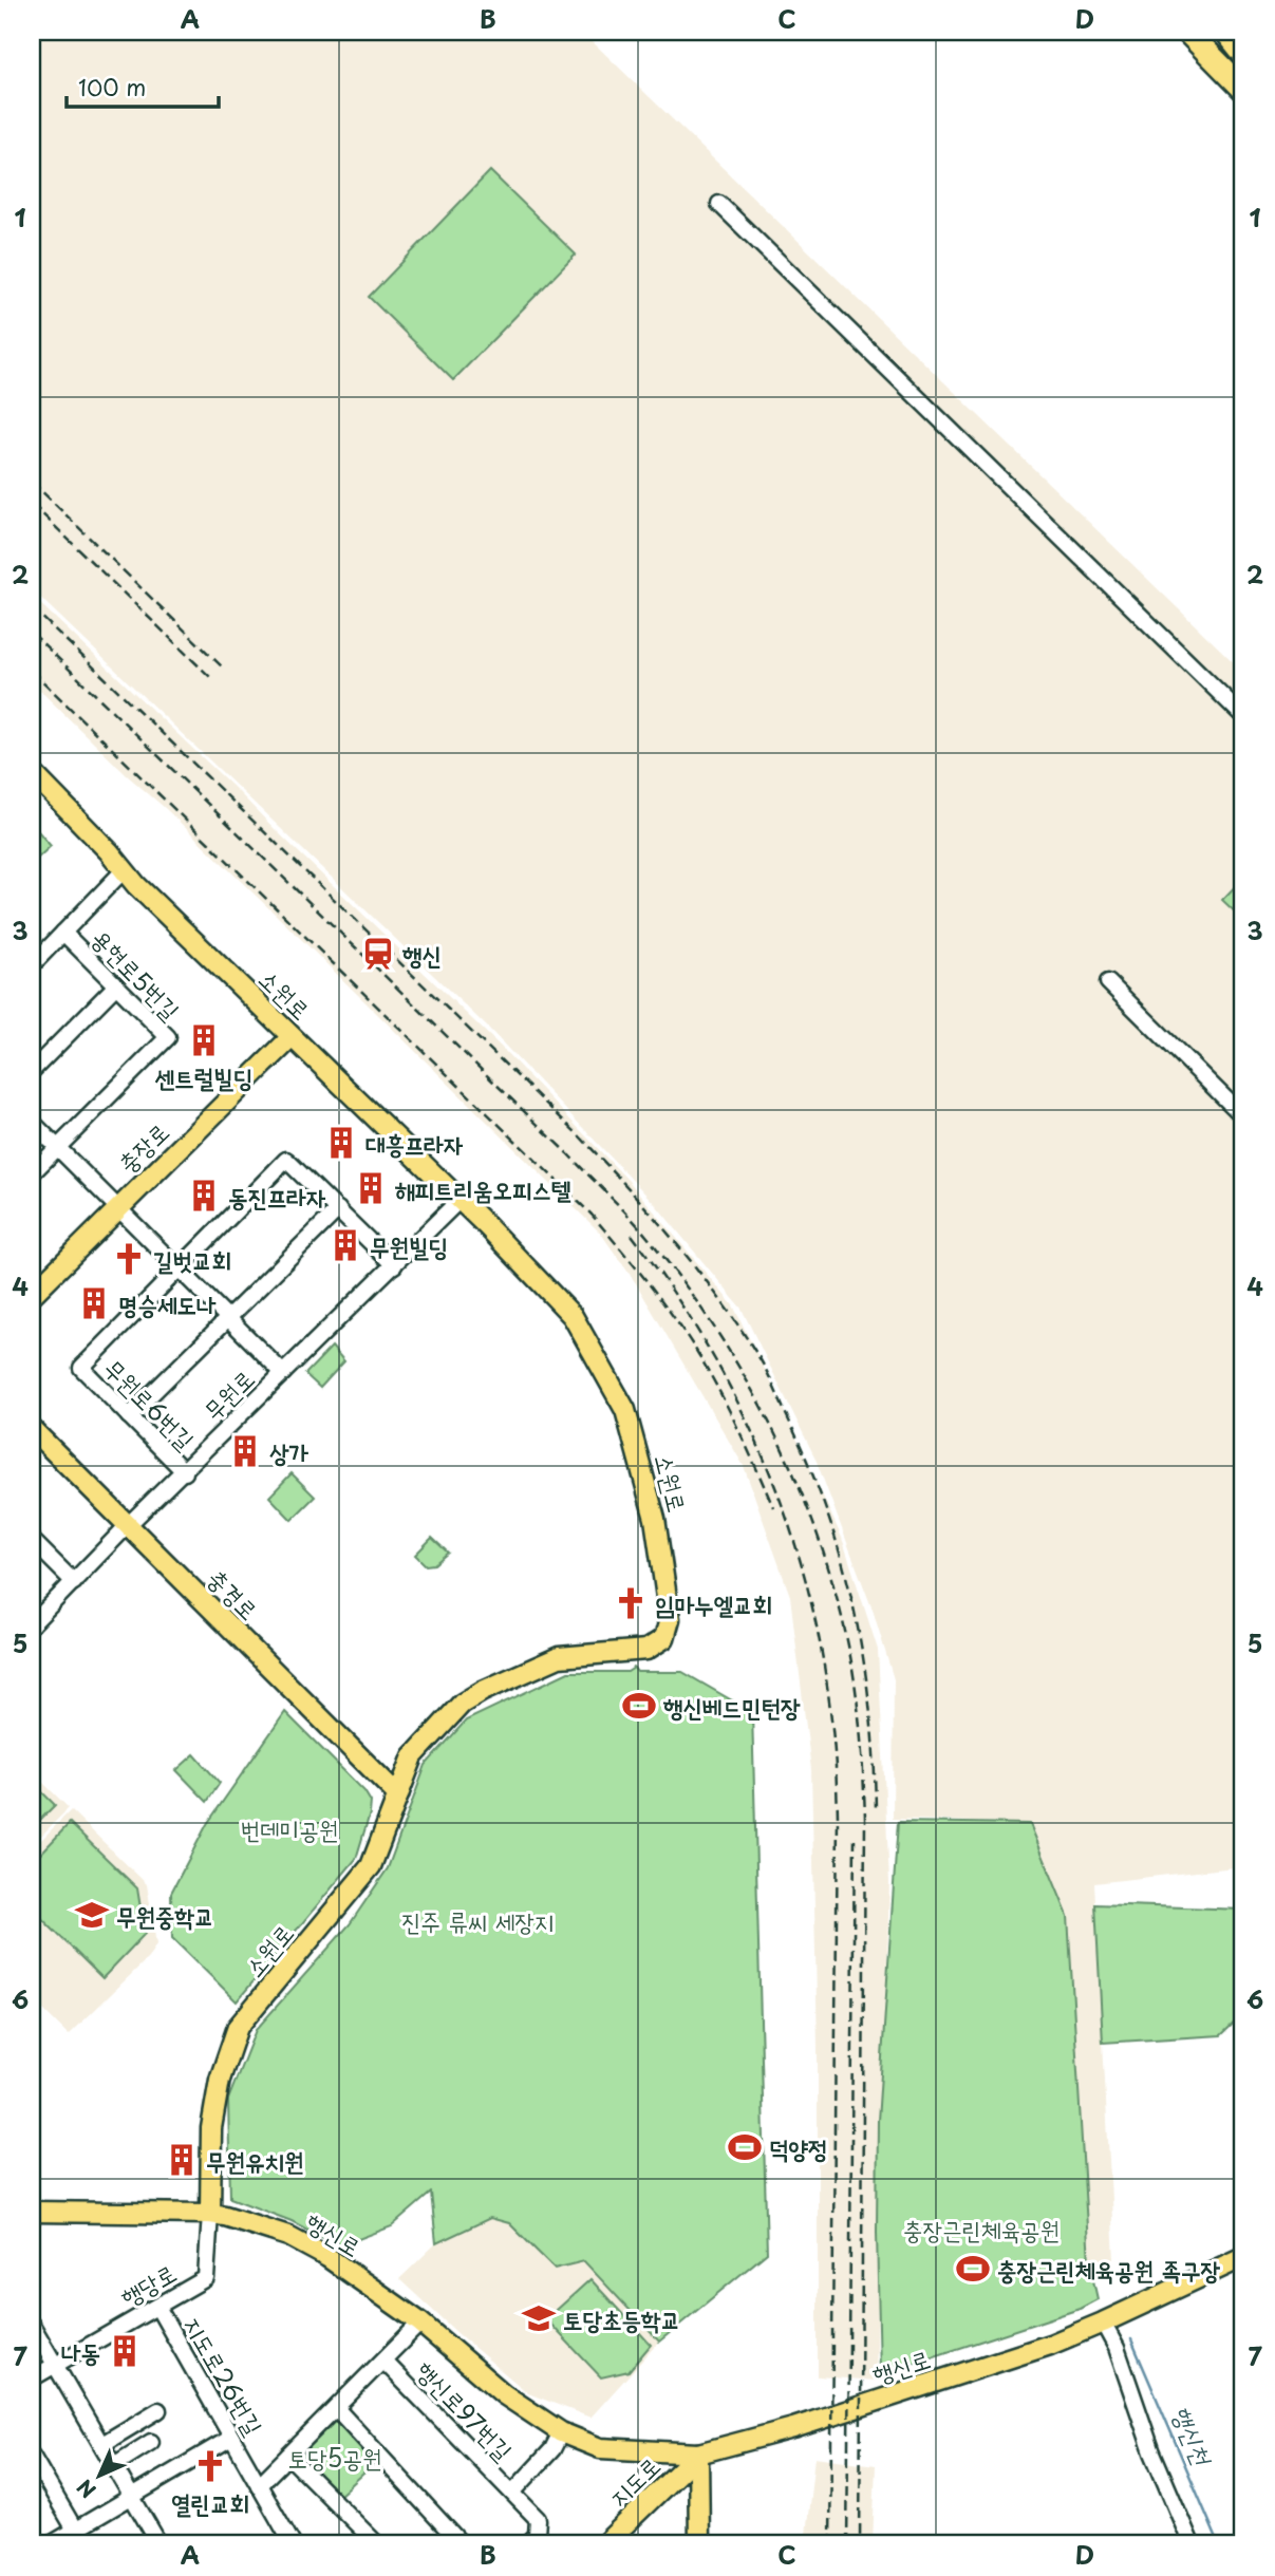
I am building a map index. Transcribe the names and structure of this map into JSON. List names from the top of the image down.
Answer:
{
  "streets": {
    "main road": [
      "소원로",
      "충장로",
      "충경로",
      "행신로",
      "지도로"
    ],
    "street": [
      "용현로5번길",
      "무원로",
      "무원로6번길",
      "행당로",
      "지도로26번길",
      "행신로97번길"
    ]
  },
  "crossings": [
    ["소원로", "충장로"],
    ["소원로", "무원로"],
    ["소원로", "충경로"],
    ["소원로", "행신로"],
    ["소원로", "행당로"],
    ["무원로", "무원로6번길"],
    ["무원로", "충경로"],
    ["행신로", "행당로"],
    ["행신로", "행신로97번길"],
    ["행신로", "지도로"],
    ["행당로", "지도로26번길"],
    ["지도로26번길", "행신로97번길"]
  ],
  "water": ["행신천"],
  "parks": [
    "번데미공원",
    "진주 류씨 세장지",
    "충장근린체육공원",
    "토당5공원"
  ],
  "places": {
    "station": ["행신"],
    "building": [
      "센트럴빌딩",
      "대흥프라자",
      "해피트리움오피스텔",
      "동진프라자",
      "무원빌딩",
      "명승세도나",
      "상가",
      "무원유치원",
      "나동"
    ],
    "church": ["길벗교회", "임마누엘교회", "열린교회"],
    "sports": ["행신베드민턴장", "덕양정", "충장근린체육공원 족구장"],
    "school or university": ["무원중학교", "토당초등학교"]
  },
  "scale_bar": "100 m",
  "north": "bottom left",
  "grid": {
    "columns": [
      "A",
      "B",
      "C",
      "D"
    ],
    "rows": [
      "1",
      "2",
      "3",
      "4",
      "5",
      "6",
      "7"
    ]
  }
}
